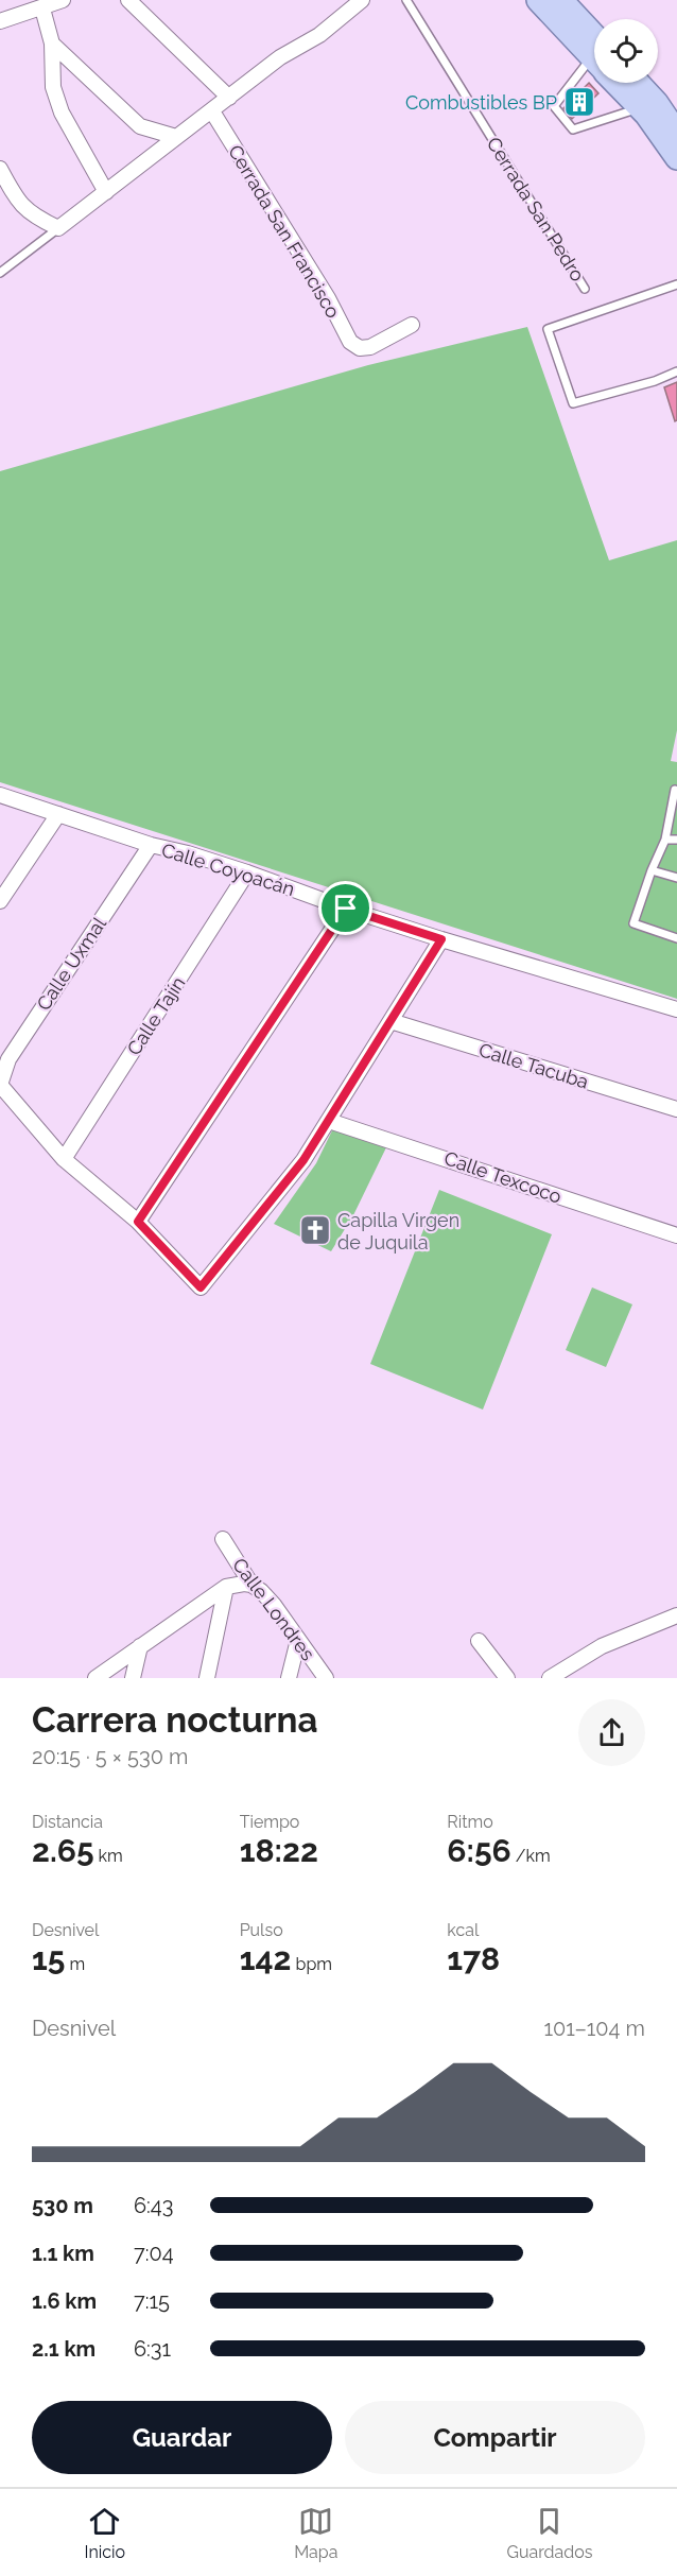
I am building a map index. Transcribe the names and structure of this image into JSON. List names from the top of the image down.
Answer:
{
  "streets": {
    "street": [
      "Cerrada San Francisco",
      "Calle Coyoacán",
      "Calle Uxmal",
      "Calle Tajín",
      "Calle Tacuba",
      "Calle Texcoco",
      "Calle Londres"
    ],
    "lane": ["Cerrada San Pedro"]
  },
  "crossings": [
    ["Calle Coyoacán", "Calle Uxmal"],
    ["Calle Coyoacán", "Calle Tajín"]
  ],
  "places": {
    "building": ["Combustibles BP"],
    "church": ["Capilla Virgen de Juquila"]
  },
  "page": {
    "heading": ["Carrera nocturna", "20:15 · 5 × 530 m"],
    "stats": [
      ["Distancia", "2.65 km"],
      ["Tiempo", "18:22"],
      ["Ritmo", "6:56 /km"],
      ["Desnivel", "15 m"],
      ["Pulso", "142 bpm"],
      ["kcal", "178"]
    ],
    "chart": ["Desnivel", "101–104 m"],
    "list": [
      {
        "name": "530 m",
        "note": "6:43"
      },
      {
        "name": "1.1 km",
        "note": "7:04"
      },
      {
        "name": "1.6 km",
        "note": "7:15"
      },
      {
        "name": "2.1 km",
        "note": "6:31"
      }
    ],
    "buttons": ["Guardar", "Compartir"],
    "tabs": ["Inicio", "Mapa", "Guardados"]
  }
}
